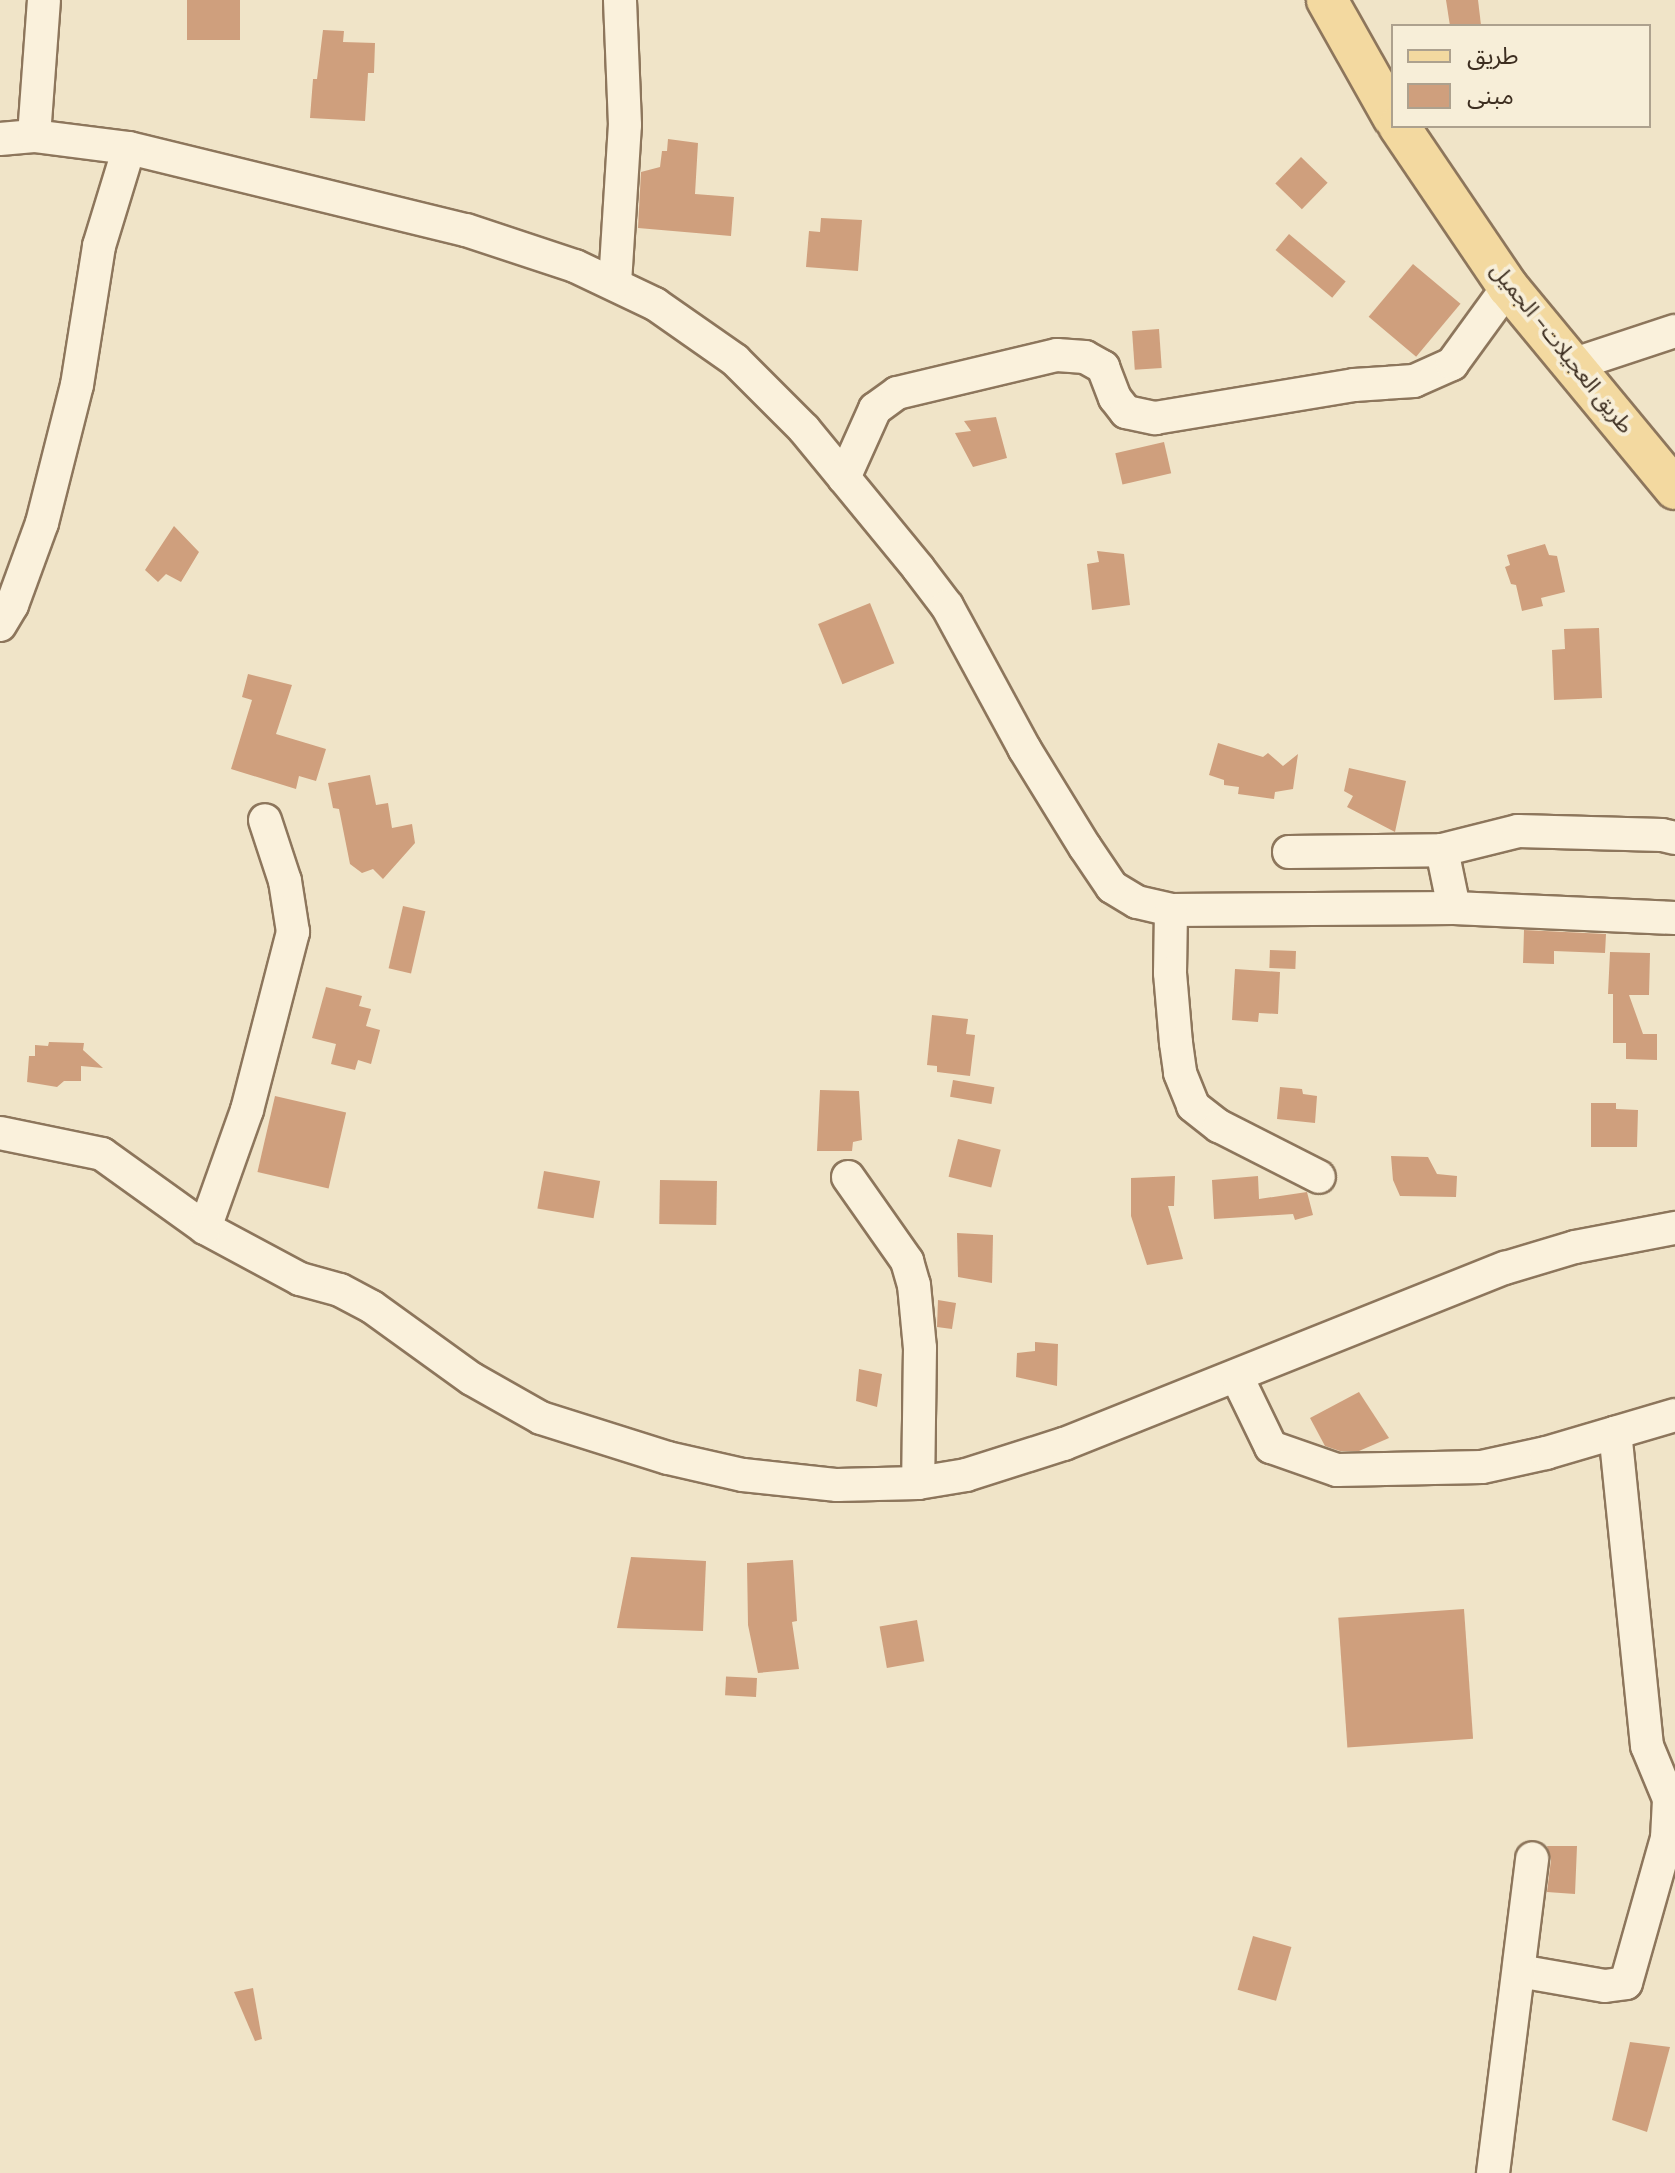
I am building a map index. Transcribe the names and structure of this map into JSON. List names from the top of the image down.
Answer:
{
  "streets": {
    "main road": ["طريق العجيلات- الجميل"]
  },
  "legend": ["طريق", "مبنى"]
}
